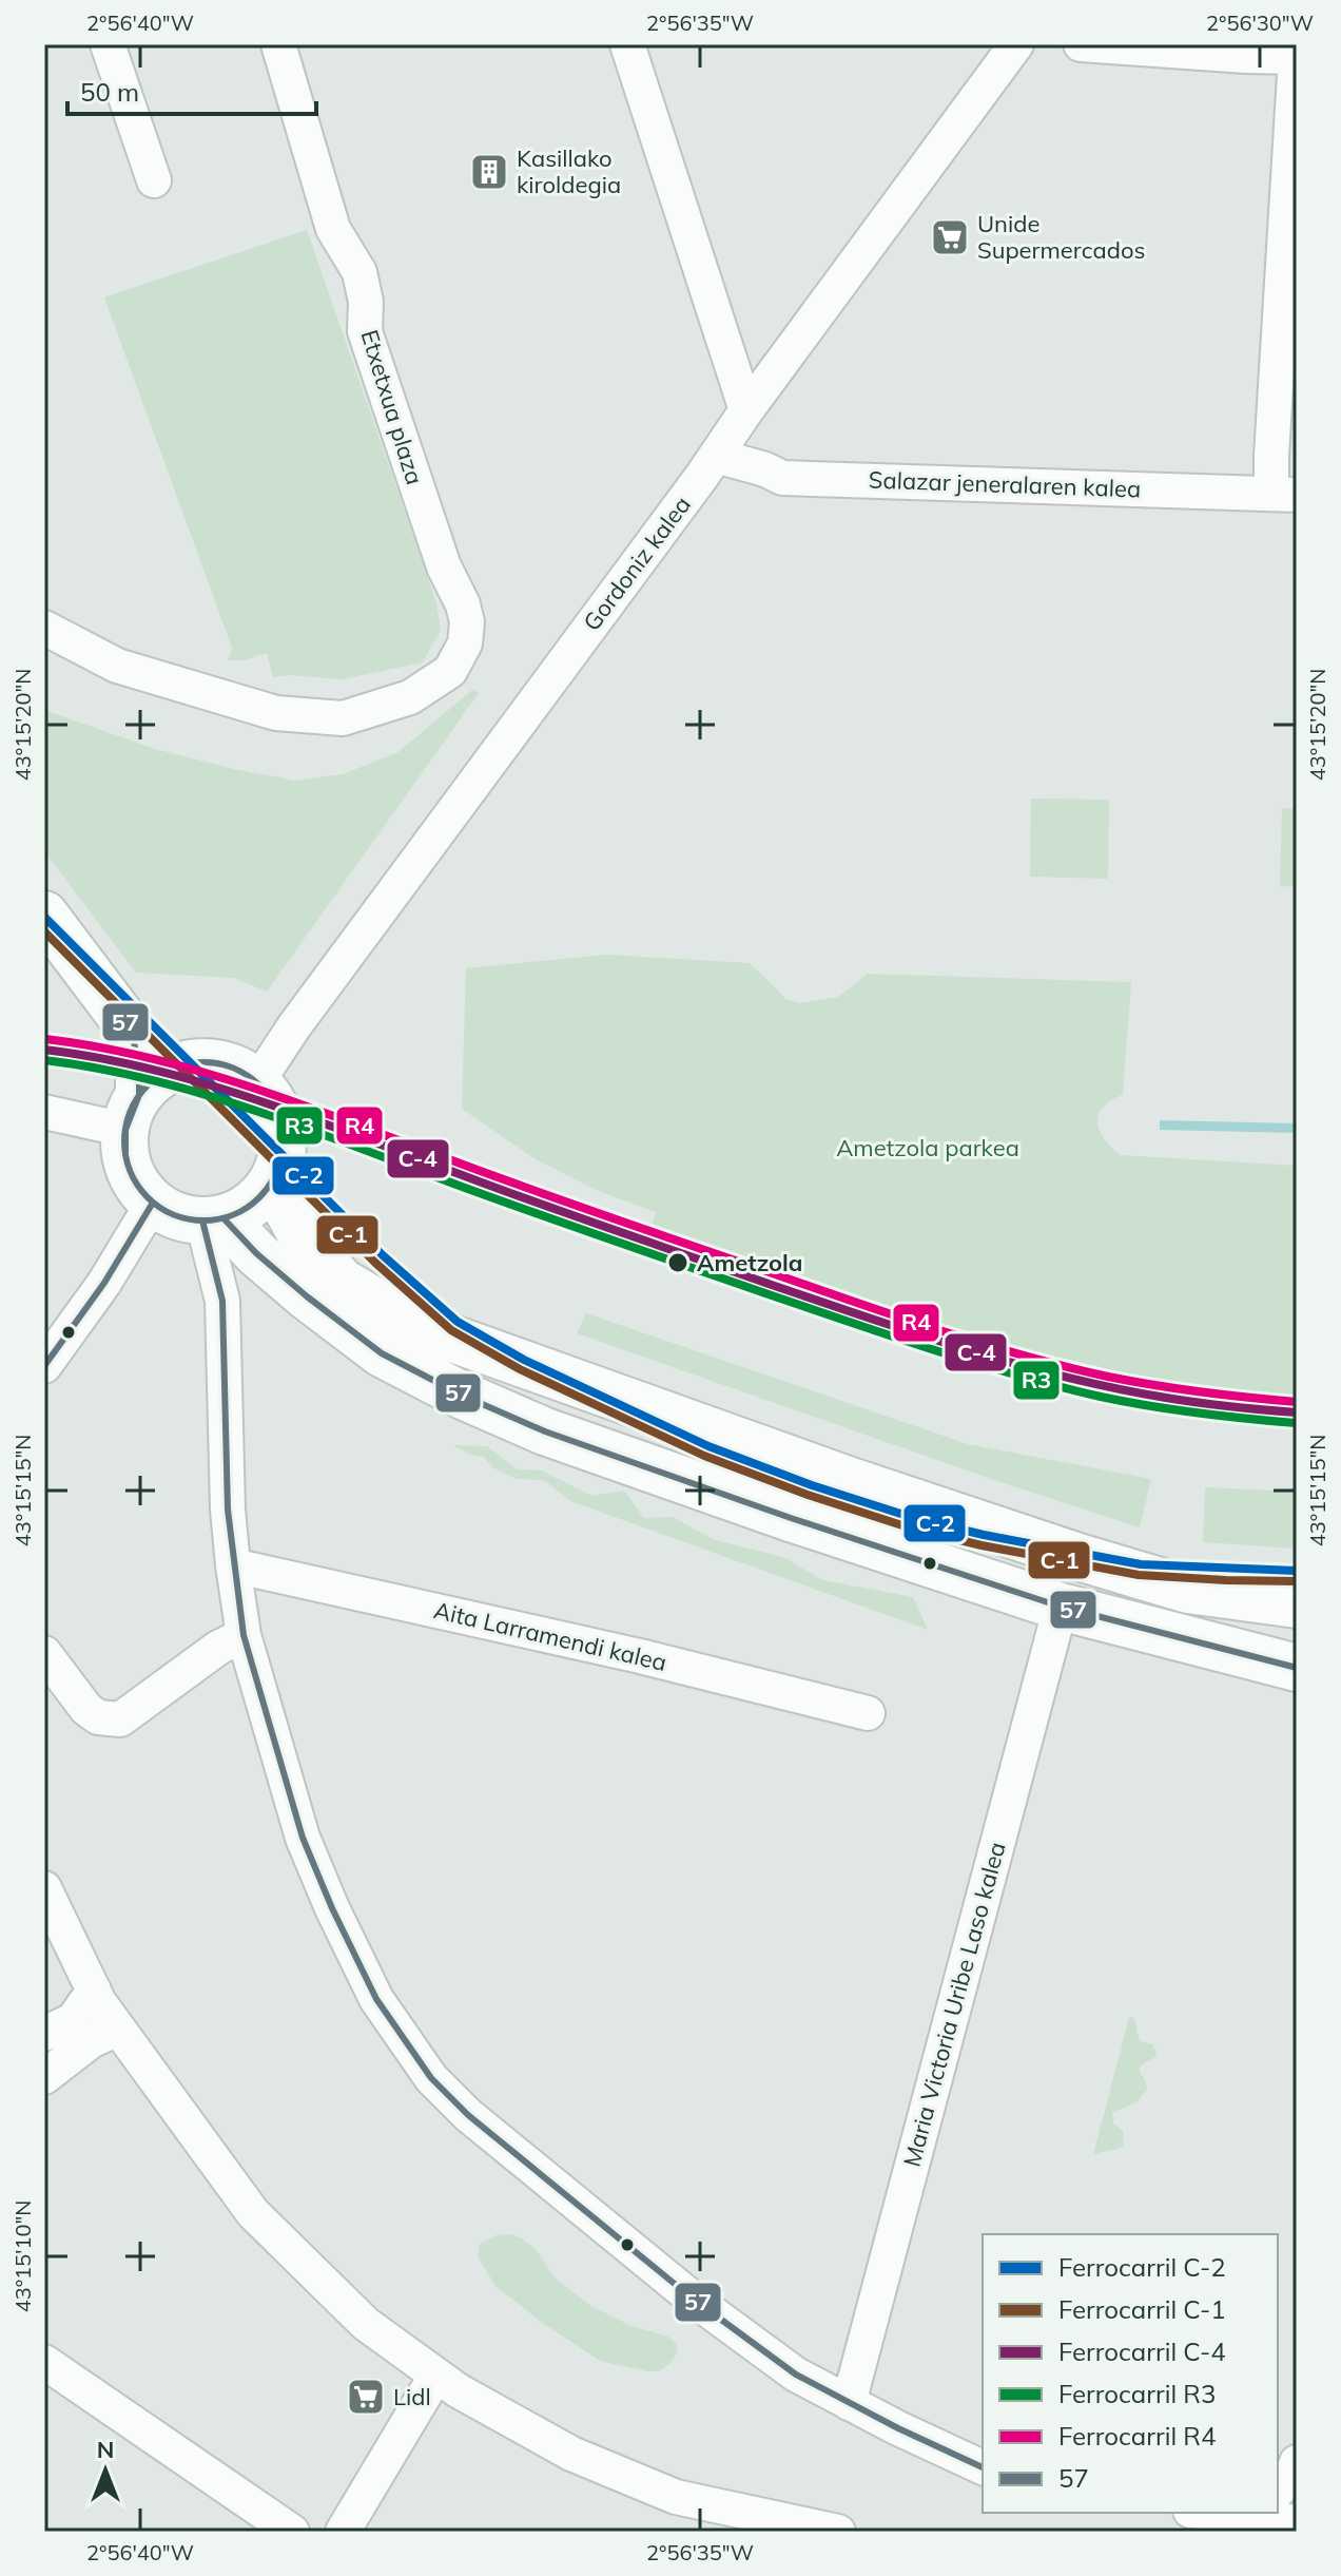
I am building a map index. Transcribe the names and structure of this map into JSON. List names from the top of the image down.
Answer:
{
  "streets": {
    "street": [
      "Etxetxua plaza",
      "Salazar jeneralaren kalea",
      "Gordoniz kalea",
      "Aita Larramendi kalea",
      "Maria Victoria Uribe Laso kalea"
    ]
  },
  "crossings": [
    ["Salazar jeneralaren kalea", "Gordoniz kalea"]
  ],
  "parks": ["Ametzola parkea"],
  "places": {
    "building": ["Kasillako kiroldegia"],
    "supermarket": ["Unide Supermercados", "Lidl"],
    "other": ["Ametzola"]
  },
  "lines": [
    "transit line 57",
    "rail line C-2",
    "rail line C-1",
    "rail line R4",
    "rail line C-4",
    "rail line R3"
  ],
  "legend": [
    "Ferrocarril C-2",
    "Ferrocarril C-1",
    "Ferrocarril C-4",
    "Ferrocarril R3",
    "Ferrocarril R4",
    "57"
  ],
  "scale_bar": "50 m",
  "north": "top",
  "coordinates": [
    "2°56'40\"W",
    "2°56'35\"W",
    "2°56'30\"W",
    "43°15'20\"N",
    "43°15'15\"N",
    "43°15'10\"N"
  ]
}
